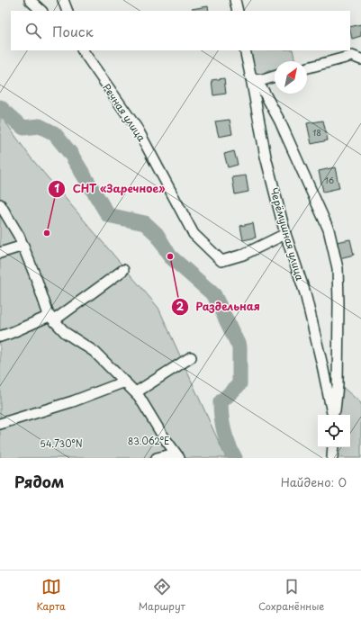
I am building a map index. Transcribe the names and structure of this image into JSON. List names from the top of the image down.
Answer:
{
  "streets": {
    "street": ["Речная улица", "Черёмушная улица"]
  },
  "crossings": [
    ["Речная улица", "Черёмушная улица"]
  ],
  "places": ["СНТ «Заречное»", "Раздельная"],
  "house_numbers": ["18", "16"],
  "north": "top right",
  "page": {
    "search": "Поиск",
    "heading": ["Рядом", "Найдено: 0"],
    "nav": ["Карта", "Маршрут", "Сохранённые"]
  },
  "coordinates": ["83.062°E", "54.730°N"]
}
